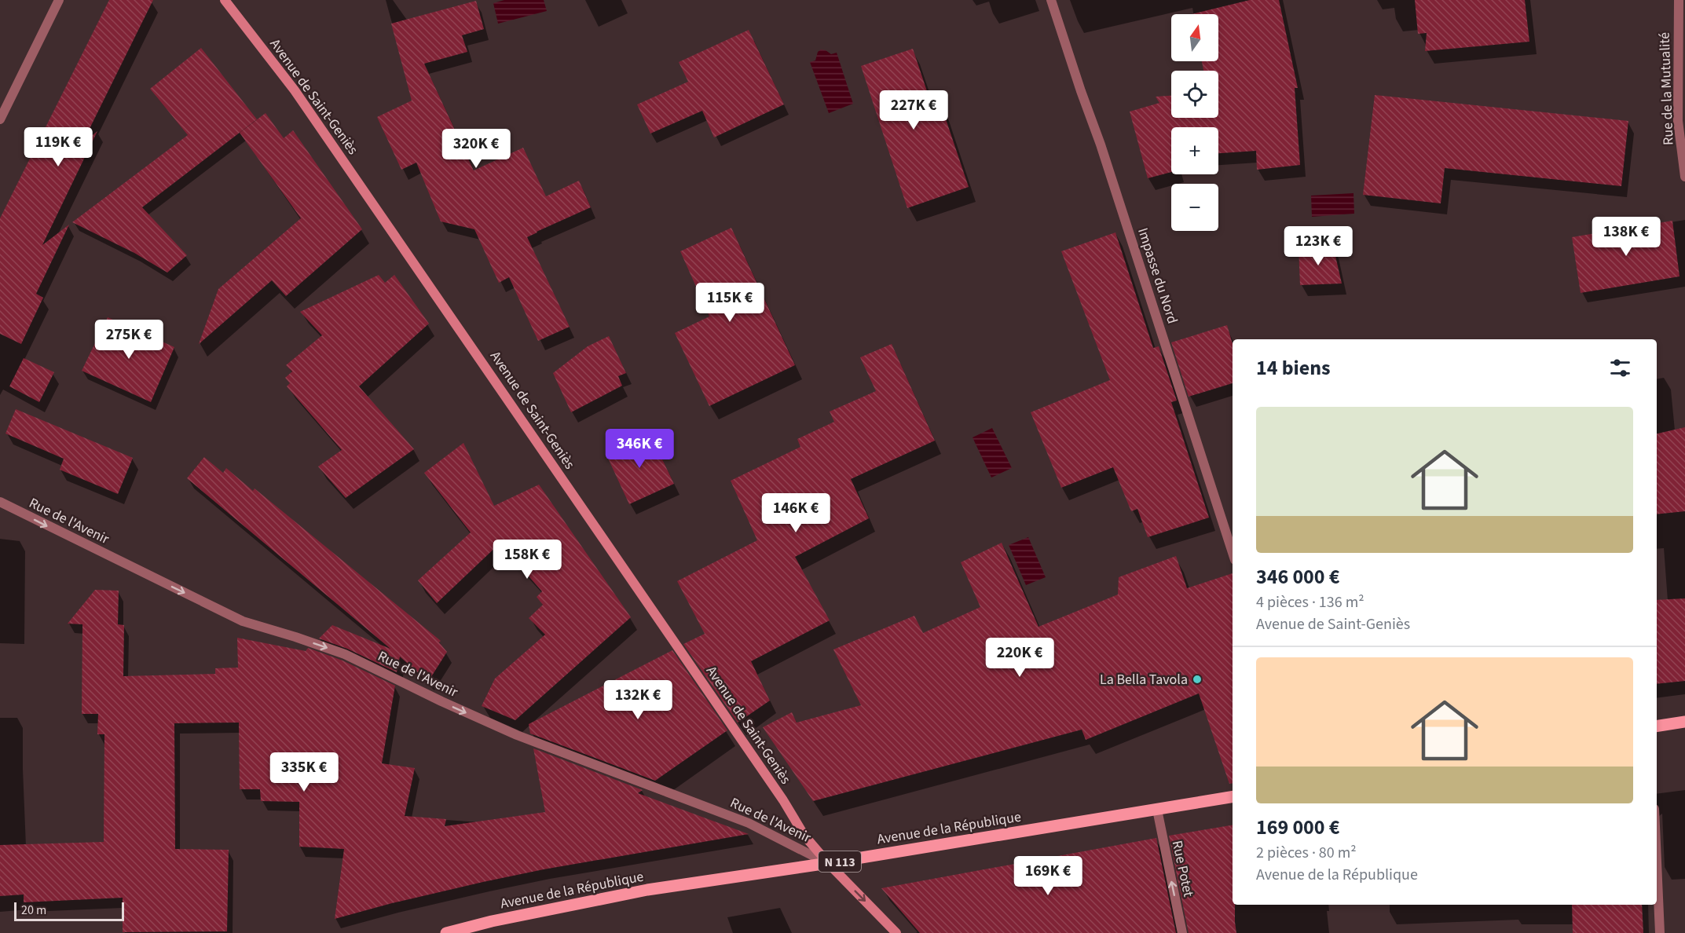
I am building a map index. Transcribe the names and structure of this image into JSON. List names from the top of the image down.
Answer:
{
  "streets": {
    "main road": ["Avenue de la République", "N 113"],
    "street": [
      "Rue de la Mutualité",
      "Avenue de Saint-Geniès",
      "Impasse du Nord",
      "Rue de l'Avenir",
      "Rue Potet"
    ]
  },
  "crossings": [
    ["Avenue de Saint-Geniès", "Rue de l'Avenir"],
    ["Avenue de Saint-Geniès", "Avenue de la République"],
    ["Rue de l'Avenir", "Avenue de la République"],
    ["Avenue de la République", "Rue Potet"]
  ],
  "one_way": ["Rue de l'Avenir", "Rue Potet"],
  "places": ["La Bella Tavola"],
  "scale_bar": "20 m",
  "north": "top",
  "page": {
    "map_buttons": ["+", "−"],
    "price": [
      "227K €",
      "119K €",
      "320K €",
      "138K €",
      "123K €",
      "115K €",
      "275K €",
      "346K €",
      "146K €",
      "158K €",
      "220K €",
      "132K €",
      "335K €",
      "169K €"
    ],
    "heading": "14 biens",
    "list": [
      {
        "name": "346 000 €",
        "note": "4 pièces · 136 m² · Avenue de Saint-Geniès"
      },
      {
        "name": "169 000 €",
        "note": "2 pièces · 80 m² · Avenue de la République"
      }
    ],
    "scale": "20 m"
  }
}
